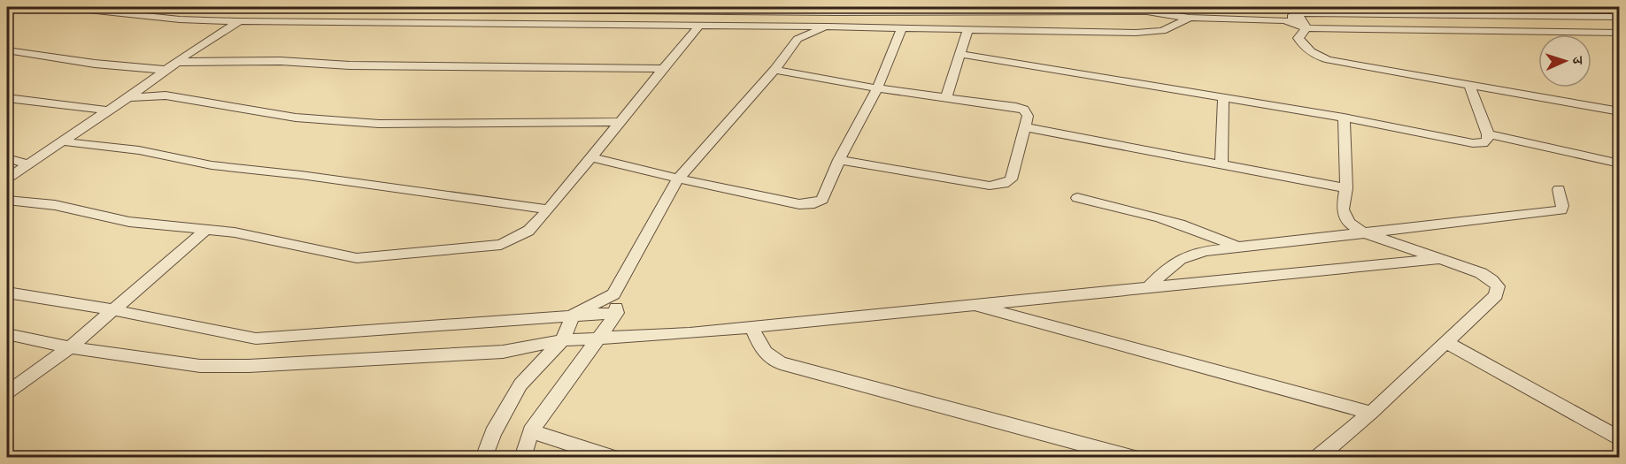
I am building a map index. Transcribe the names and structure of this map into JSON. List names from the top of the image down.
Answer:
{
  "north": "right"
}
